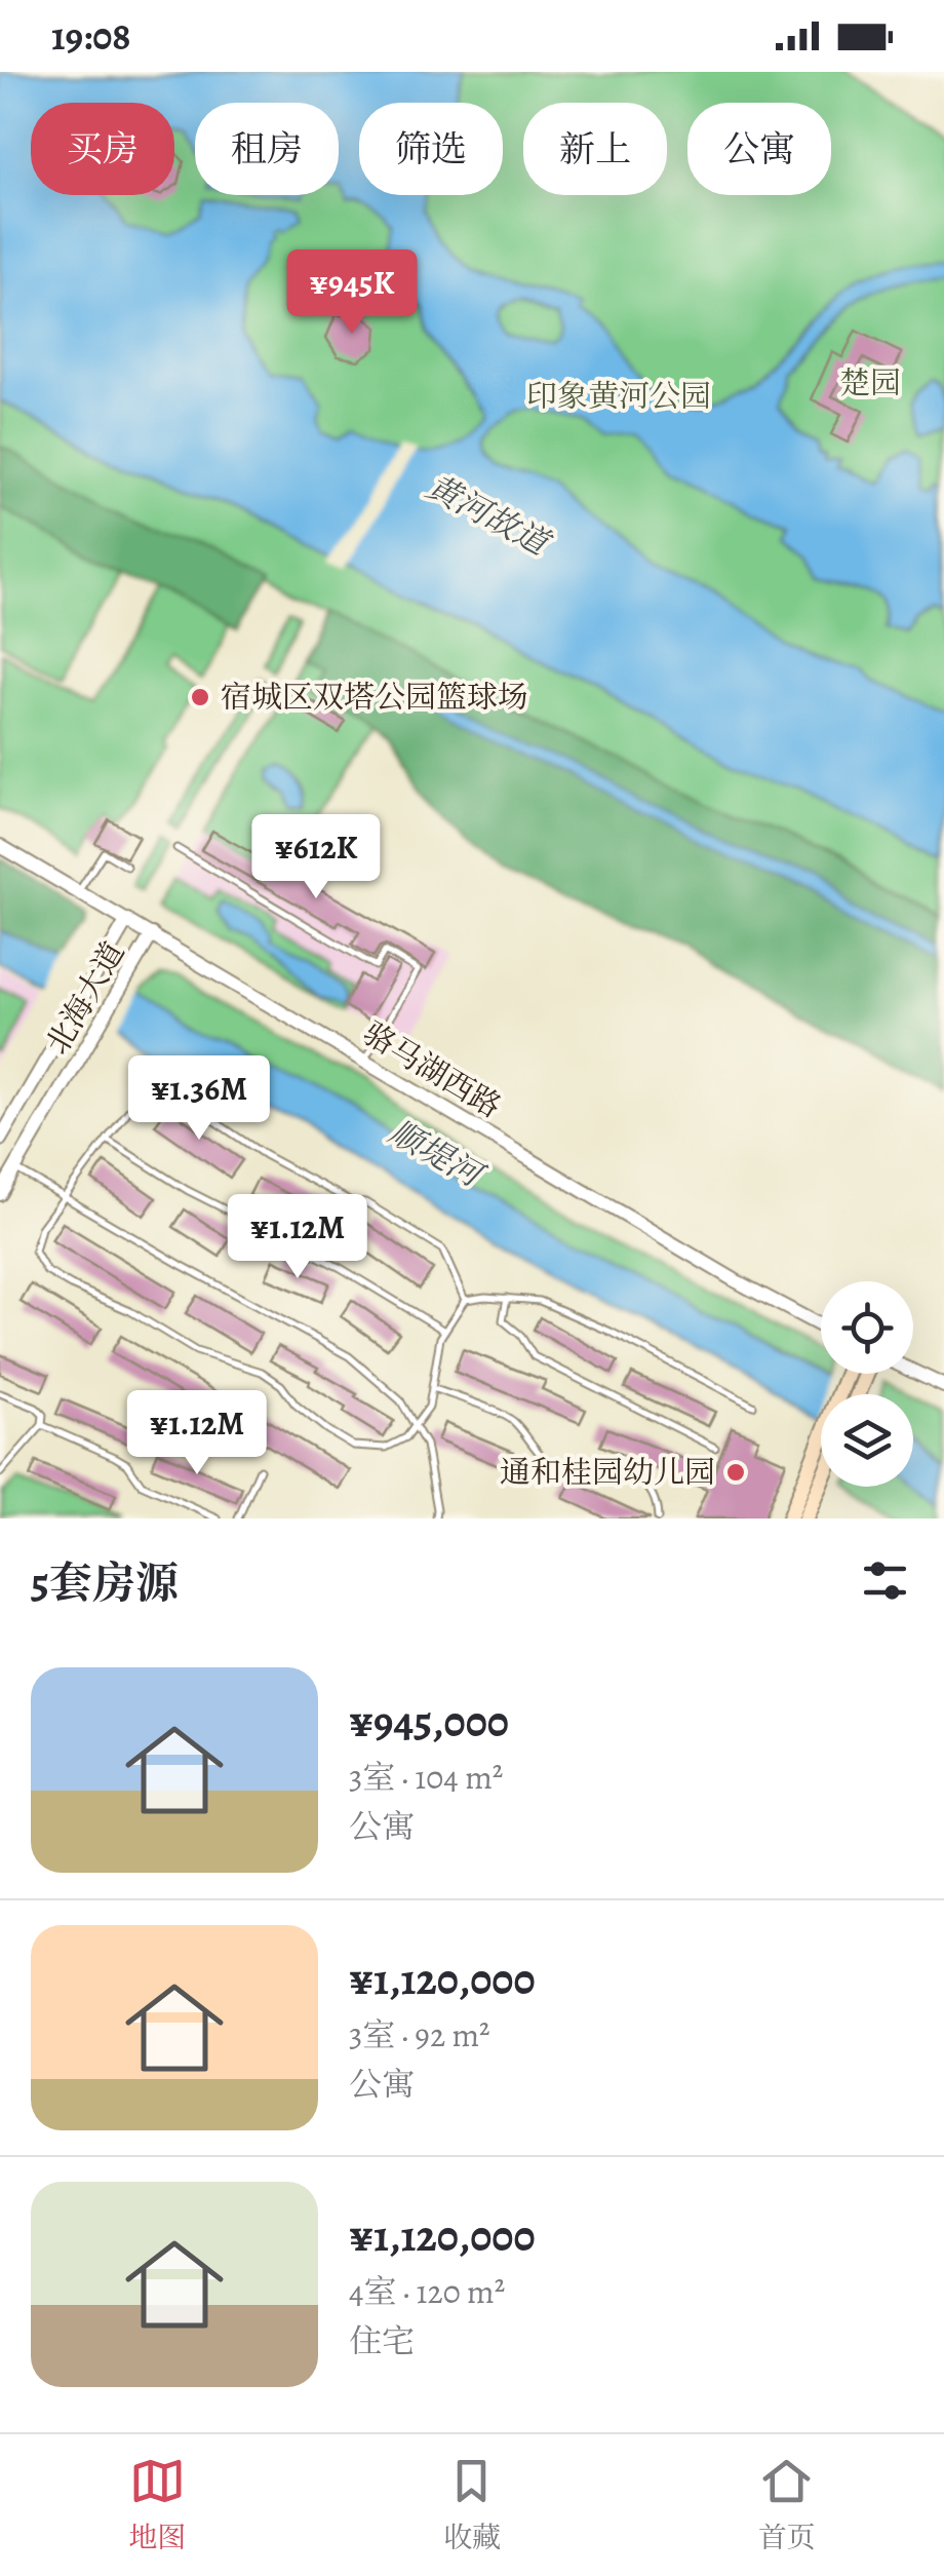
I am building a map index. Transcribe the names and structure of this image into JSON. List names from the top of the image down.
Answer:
{
  "streets": {
    "street": ["北海大道", "骆马湖西路"]
  },
  "crossings": [
    ["北海大道", "骆马湖西路"]
  ],
  "water": ["黄河故道", "顺堤河"],
  "parks": ["楚园", "印象黄河公园"],
  "places": ["宿城区双塔公园篮球场", "通和桂园幼儿园"],
  "page": {
    "status": "19:08",
    "chip": [
      "买房",
      "租房",
      "筛选",
      "新上",
      "公寓"
    ],
    "price": [
      "¥945K",
      "¥612K",
      "¥1.36M",
      "¥1.12M",
      "¥1.12M"
    ],
    "heading": "5套房源",
    "list": [
      {
        "name": "¥945,000",
        "note": "3室 · 104 m² · 公寓"
      },
      {
        "name": "¥1,120,000",
        "note": "3室 · 92 m² · 公寓"
      },
      {
        "name": "¥1,120,000",
        "note": "4室 · 120 m² · 住宅"
      }
    ],
    "tabs": ["地图", "收藏", "首页"]
  }
}
